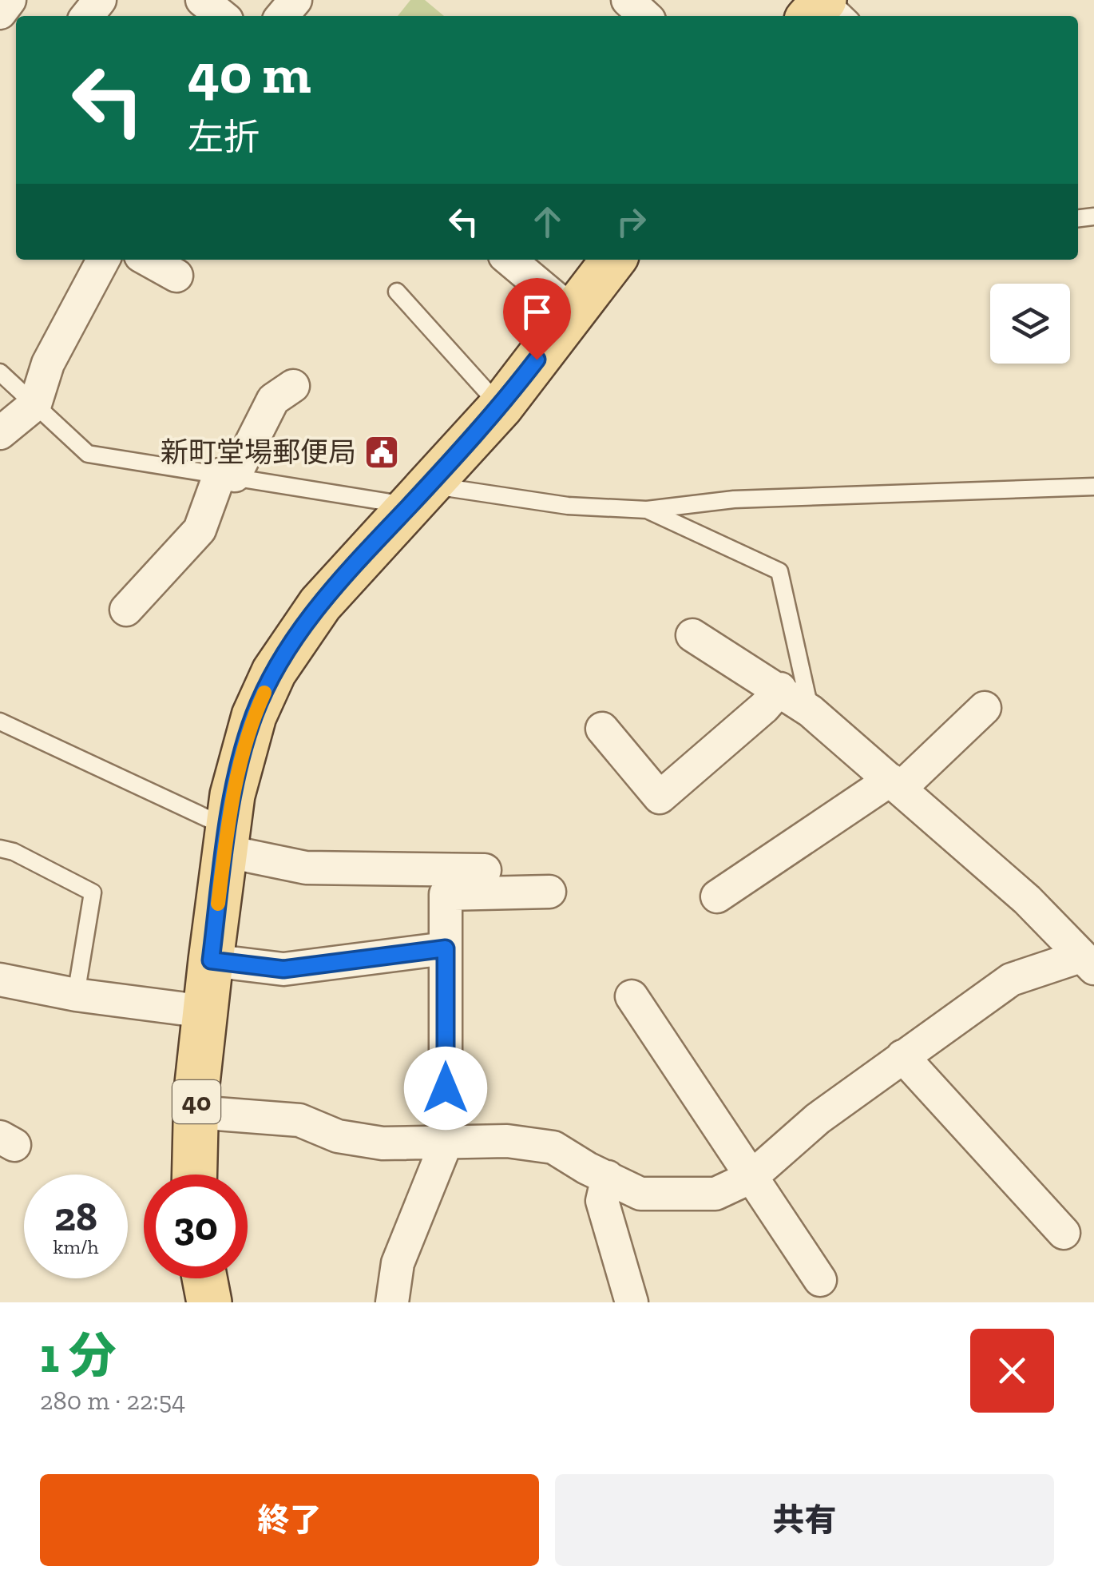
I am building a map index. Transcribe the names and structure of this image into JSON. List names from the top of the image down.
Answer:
{
  "streets": {
    "main road": ["40"]
  },
  "places": {
    "public building": ["新町堂場郵便局"]
  },
  "page": {
    "turn": ["40 m", "左折"],
    "speed": "28 km/h",
    "limit": "30",
    "heading": ["1 分", "280 m · 22:54"],
    "buttons": ["終了", "共有"]
  }
}
